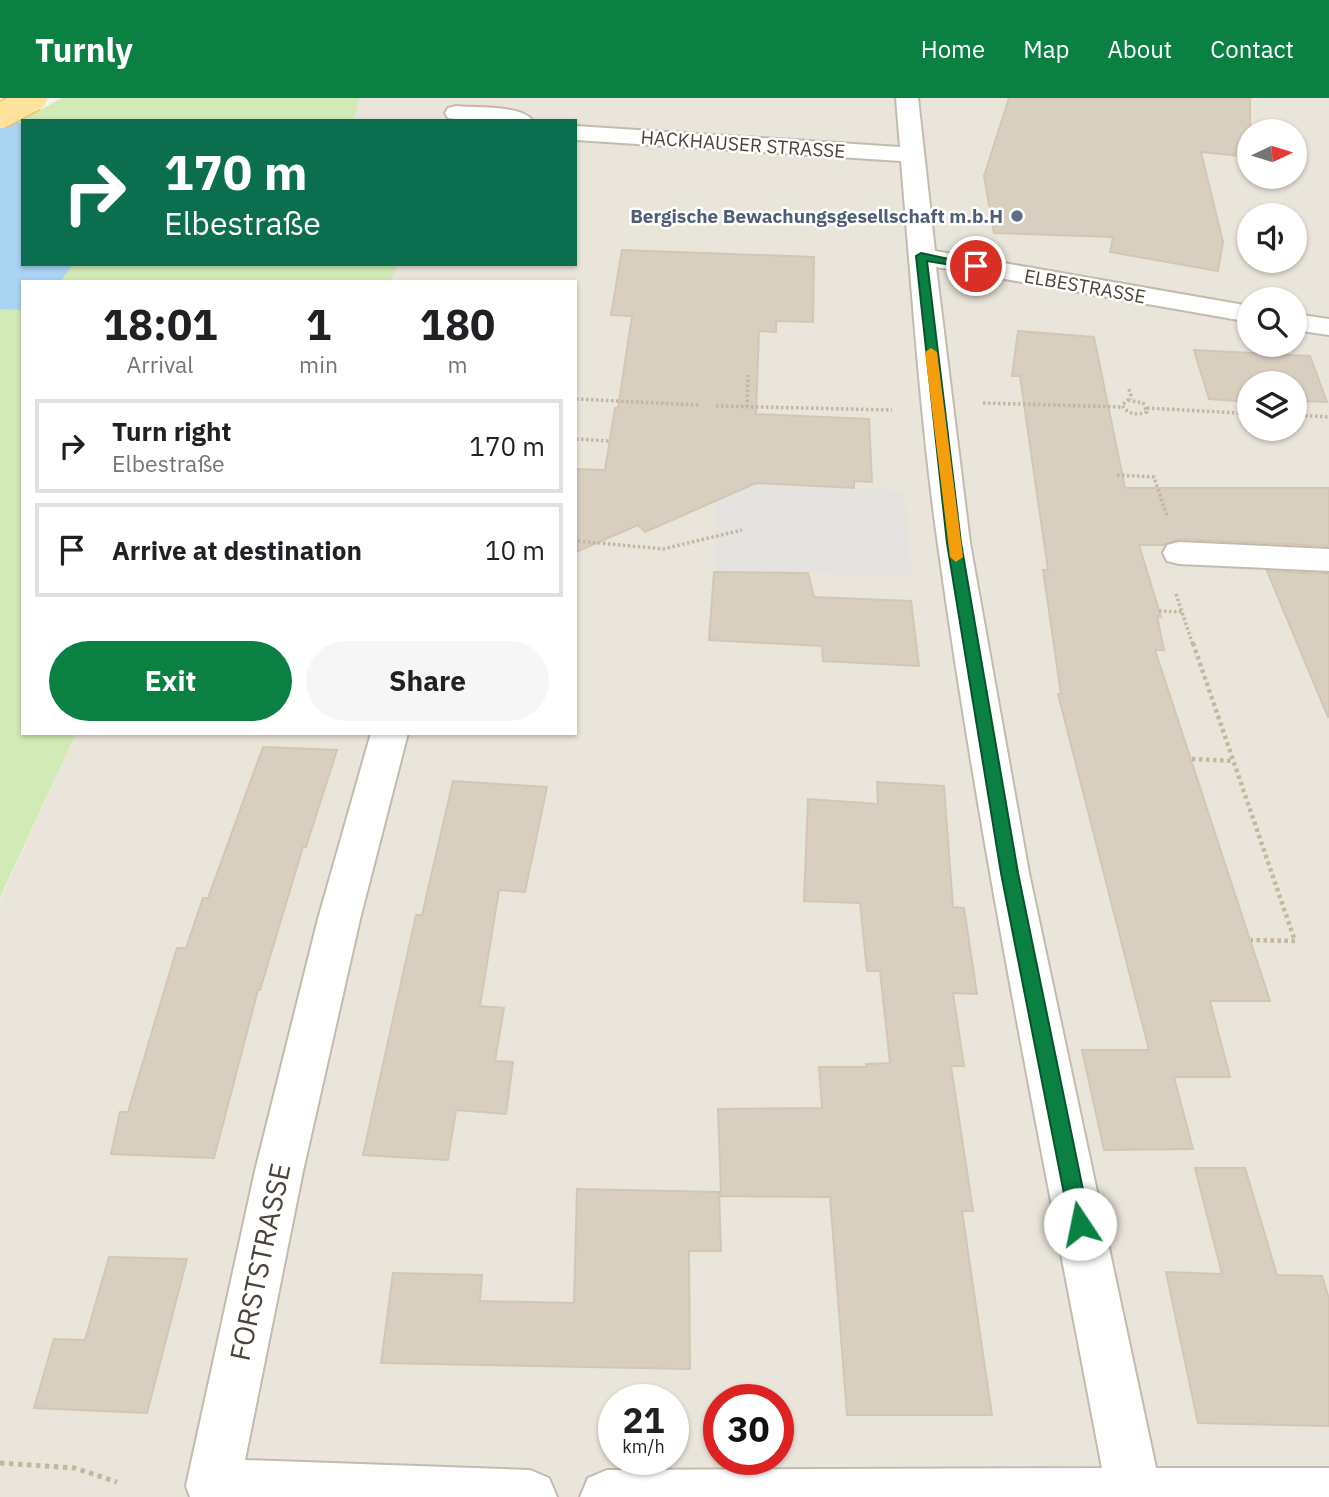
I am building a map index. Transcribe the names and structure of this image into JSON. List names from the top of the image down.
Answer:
{
  "streets": {
    "street": ["HACKHAUSER STRASSE", "ELBESTRASSE", "FORSTSTRASSE"]
  },
  "places": ["Bergische Bewachungsgesellschaft m.b.H"],
  "north": "right",
  "page": {
    "header": "Turnly",
    "nav": [
      "Home",
      "Map",
      "About",
      "Contact"
    ],
    "turn": ["170 m", "Elbestraße"],
    "eta": [
      "18:01",
      "Arrival",
      "1",
      "min",
      "180",
      "m"
    ],
    "list": [
      {
        "name": "Turn right",
        "note": "Elbestraße",
        "value": "170 m"
      },
      {
        "name": "Arrive at destination",
        "value": "10 m"
      }
    ],
    "buttons": ["Exit", "Share"],
    "speed": "21 km/h",
    "limit": "30"
  }
}
